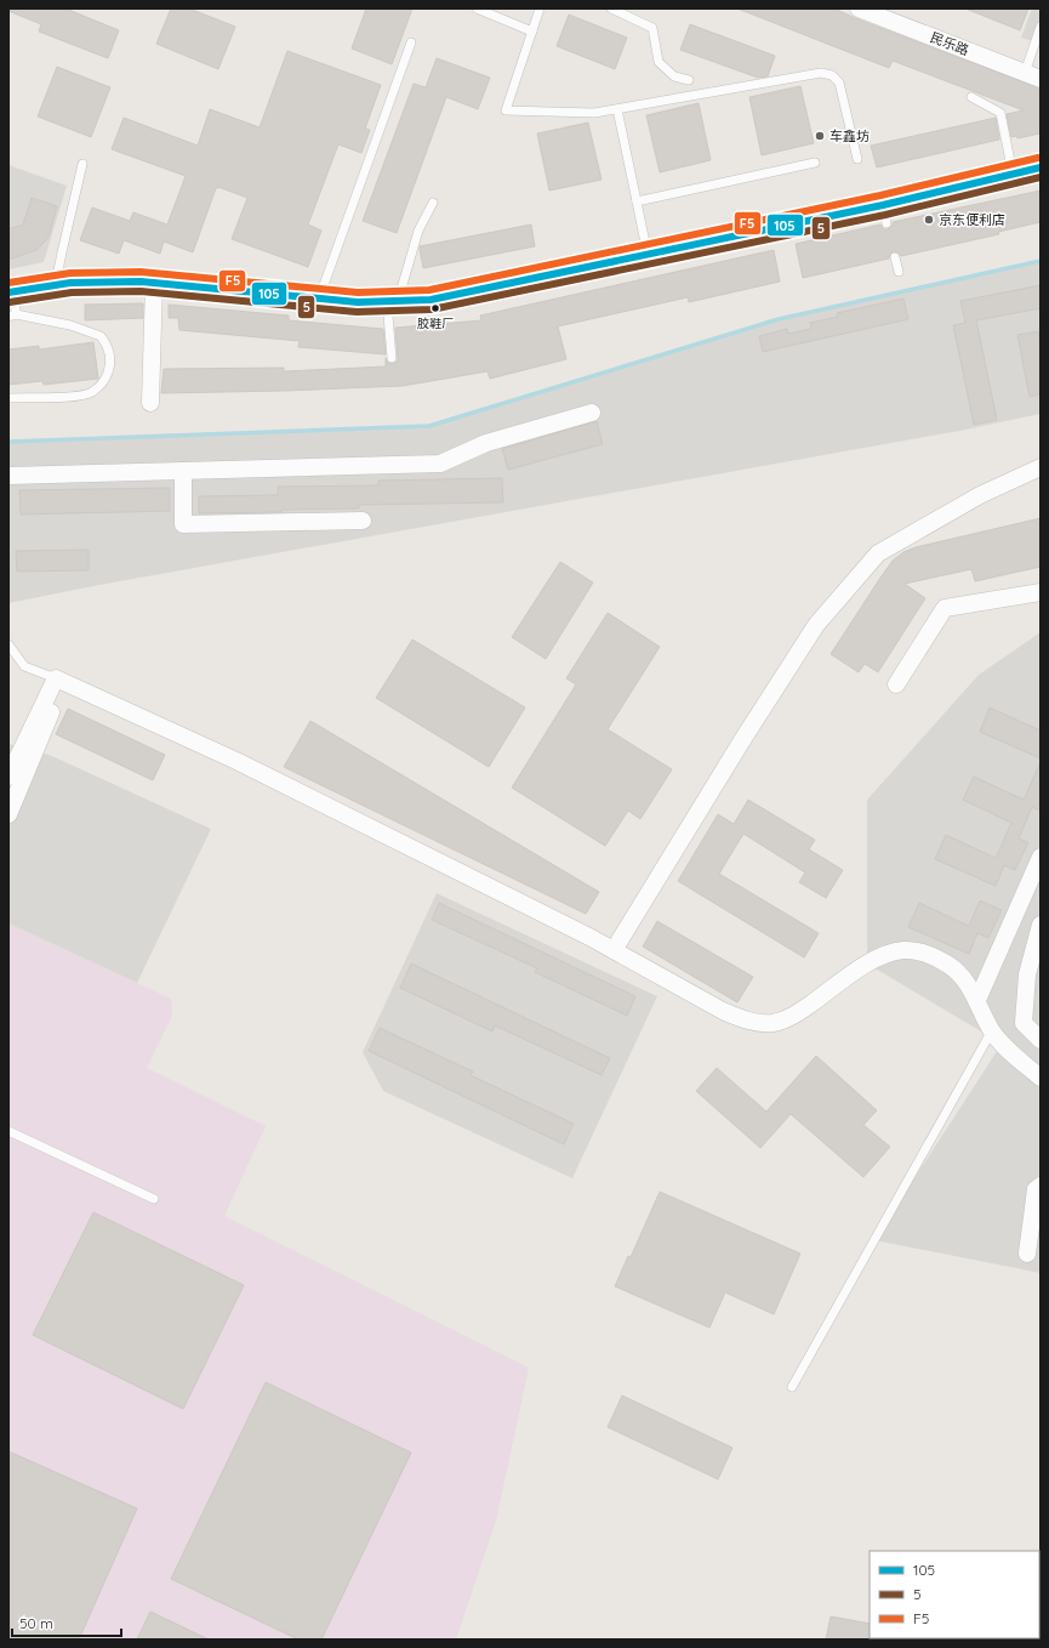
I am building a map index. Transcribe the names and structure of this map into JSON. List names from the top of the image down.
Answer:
{
  "streets": {
    "street": ["民乐路"]
  },
  "places": ["车鑫坊", "京东便利店", "胶鞋厂"],
  "lines": ["transit line F5", "transit line 105", "transit line 5"],
  "legend": ["105", "5", "F5"],
  "scale_bar": "50 m"
}
